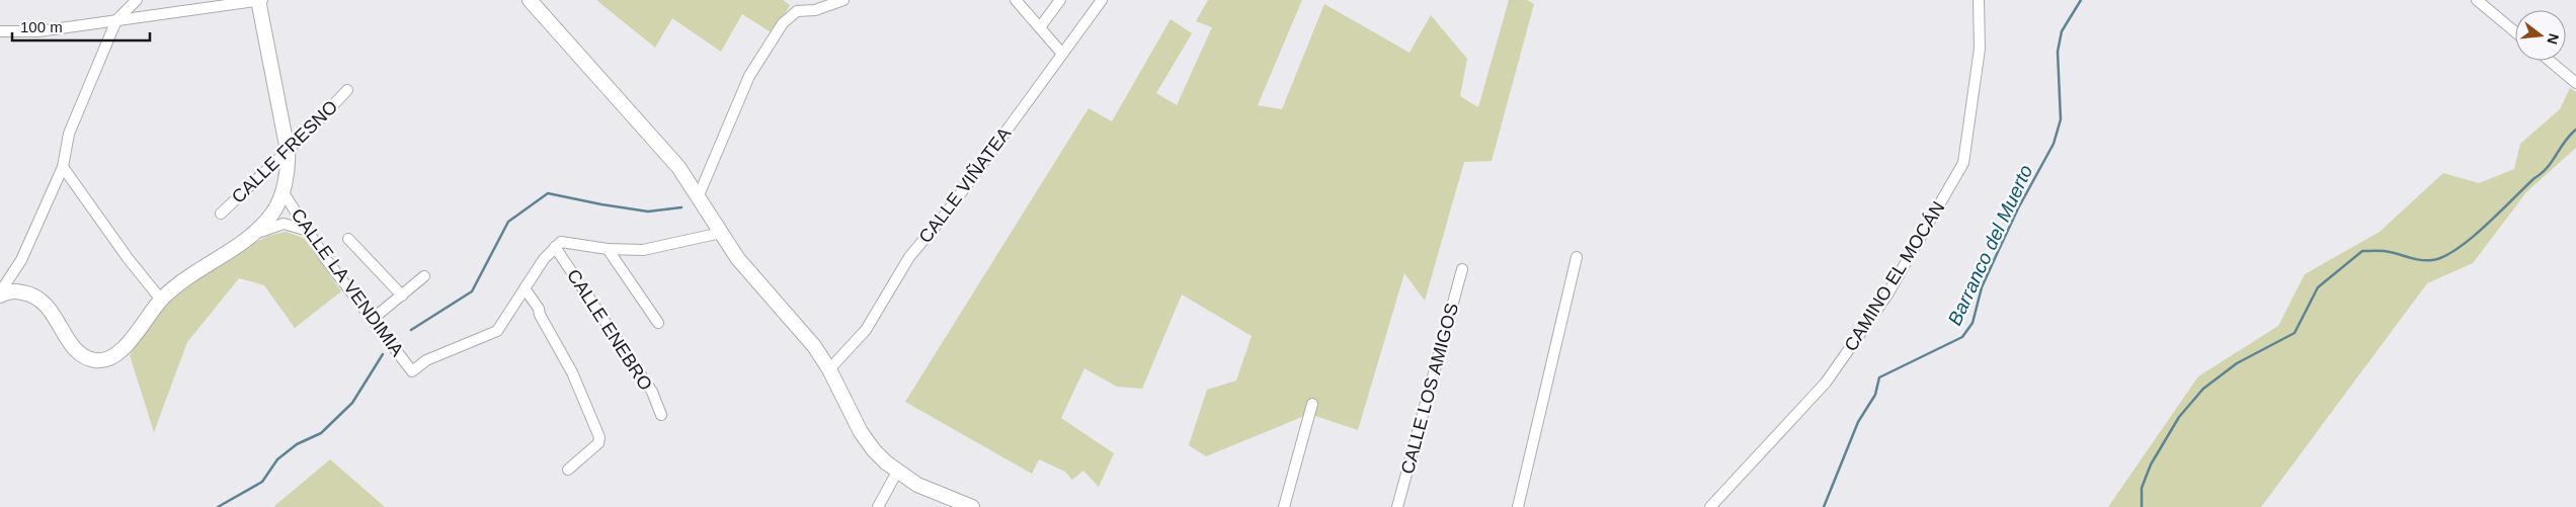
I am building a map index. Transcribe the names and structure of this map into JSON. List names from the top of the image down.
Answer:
{
  "streets": {
    "street": [
      "CALLE FRESNO",
      "CALLE VIÑATEA",
      "CAMINO EL MOCÁN",
      "CALLE LA VENDIMIA",
      "CALLE ENEBRO",
      "CALLE LOS AMIGOS"
    ]
  },
  "water": ["Barranco del Muerto"],
  "scale_bar": "100 m",
  "north": "right"
}
